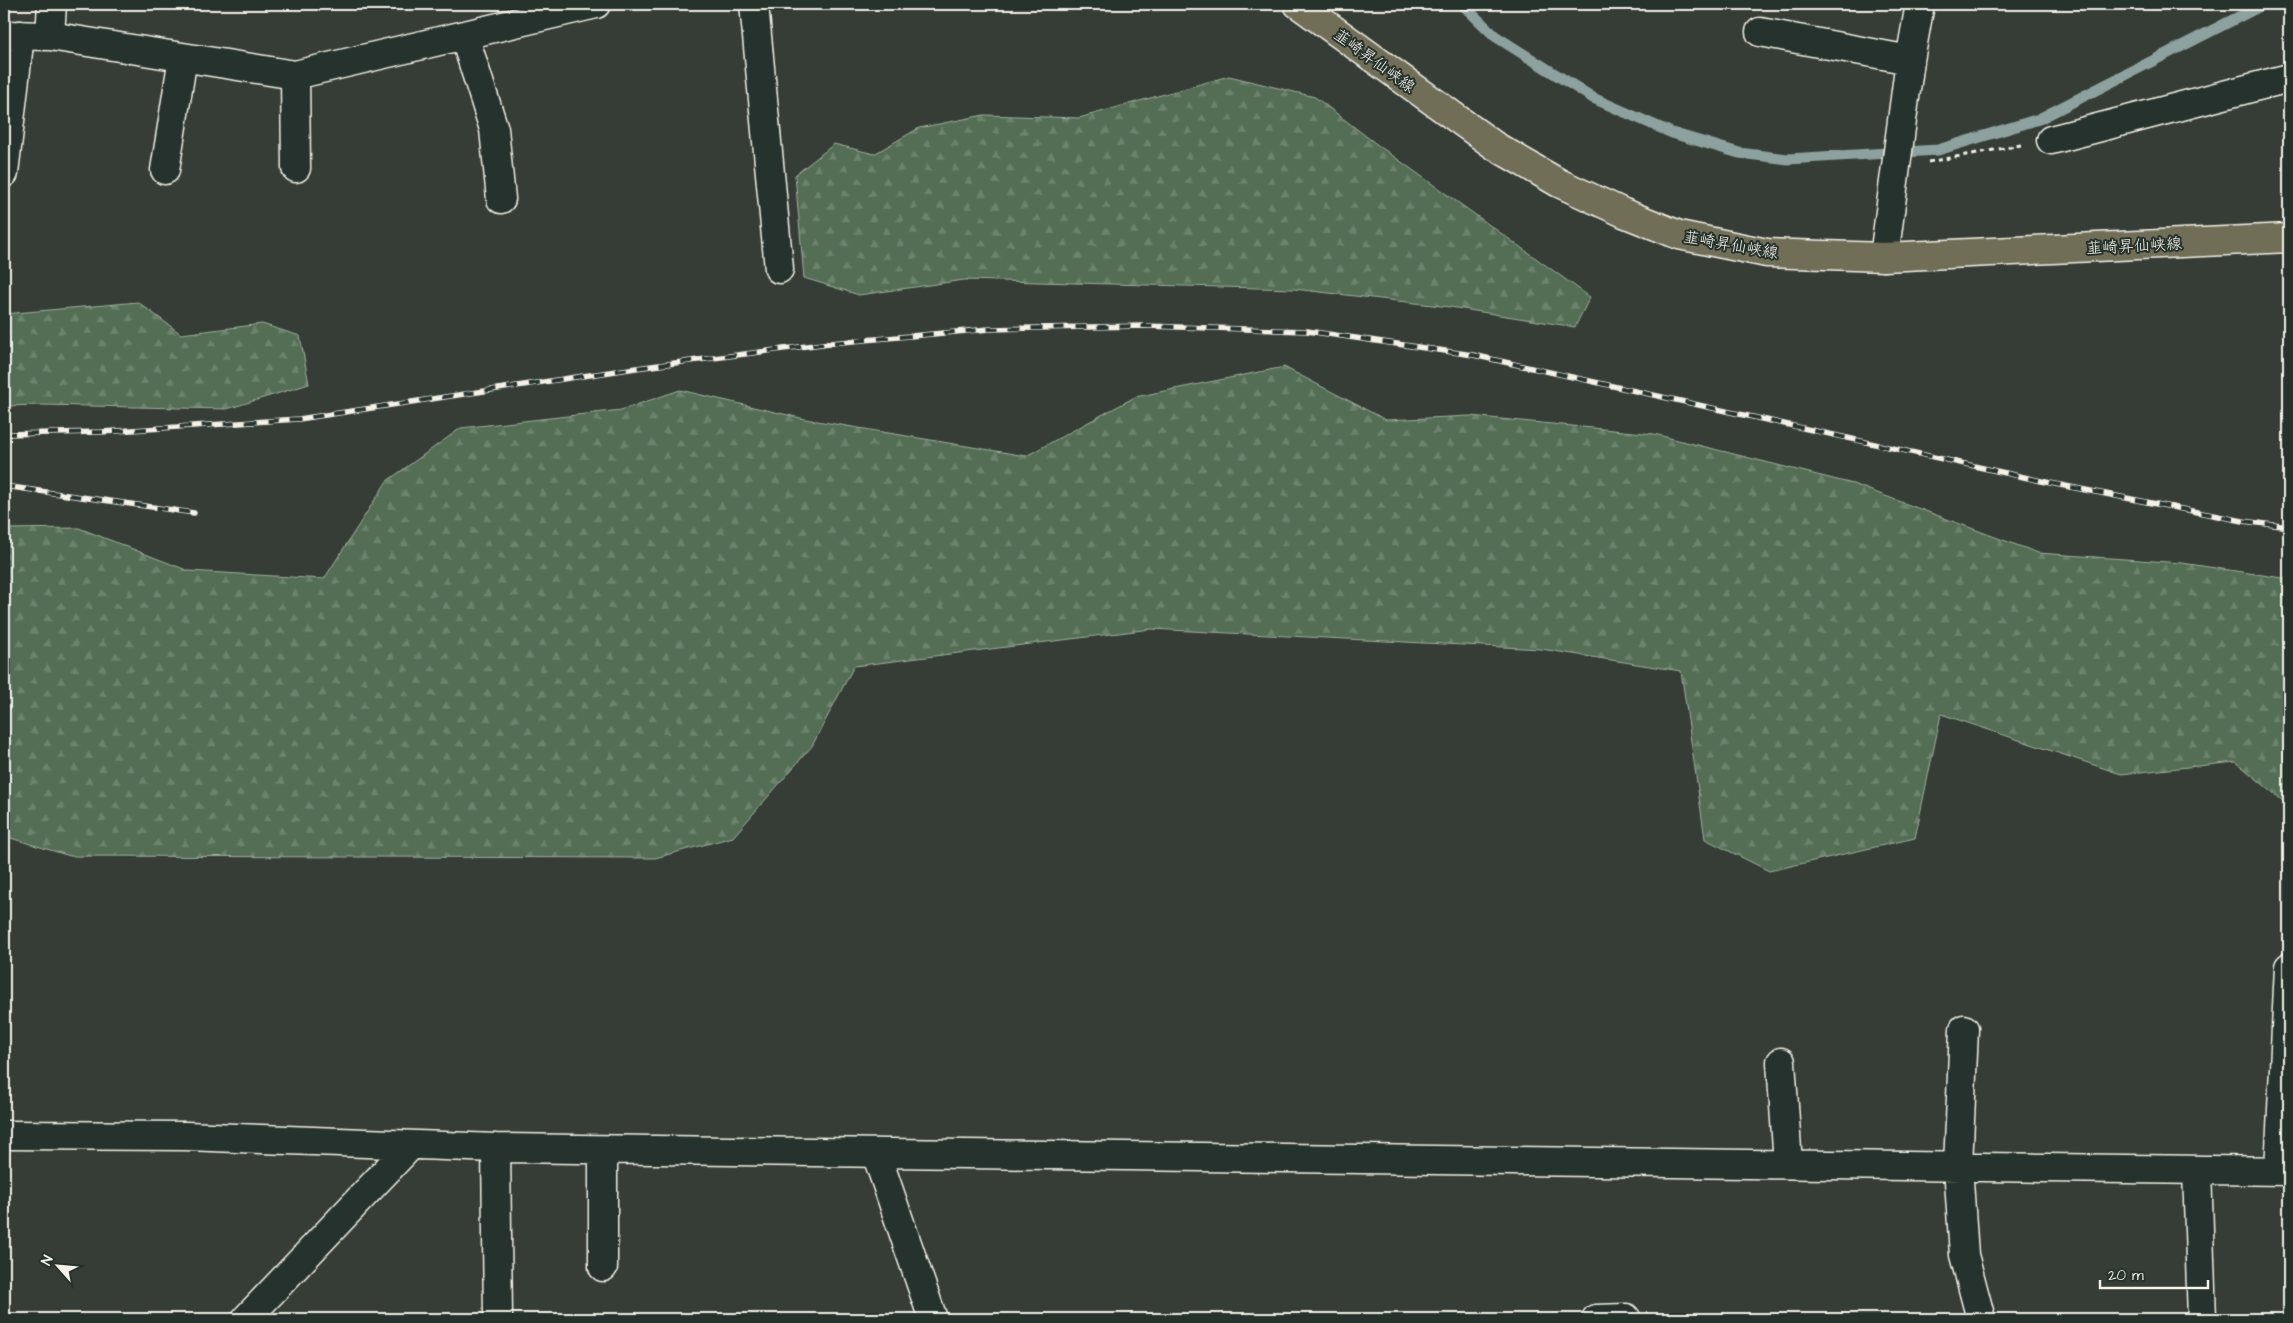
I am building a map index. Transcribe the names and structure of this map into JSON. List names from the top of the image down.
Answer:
{
  "streets": {
    "main road": ["韮崎昇仙峡線"]
  },
  "scale_bar": "20 m",
  "north": "top left"
}
